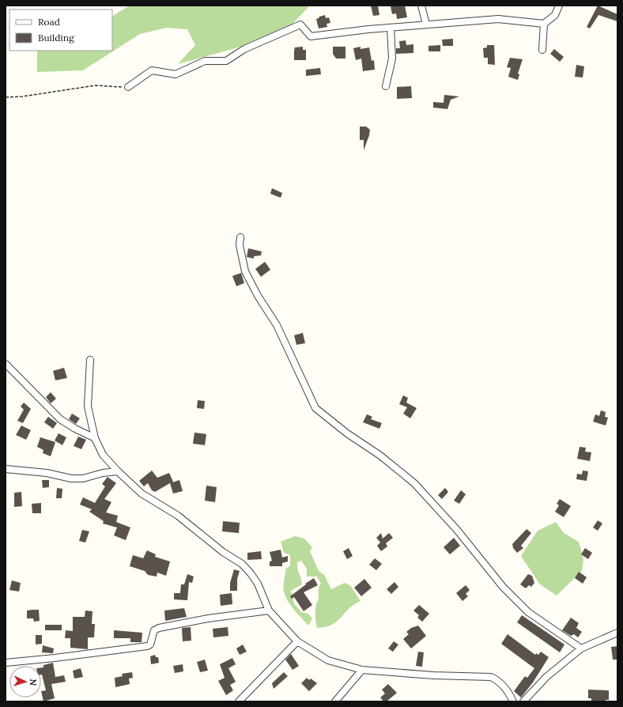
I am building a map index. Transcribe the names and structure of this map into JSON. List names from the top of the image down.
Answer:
{
  "legend": ["Road", "Building"],
  "north": "right"
}
